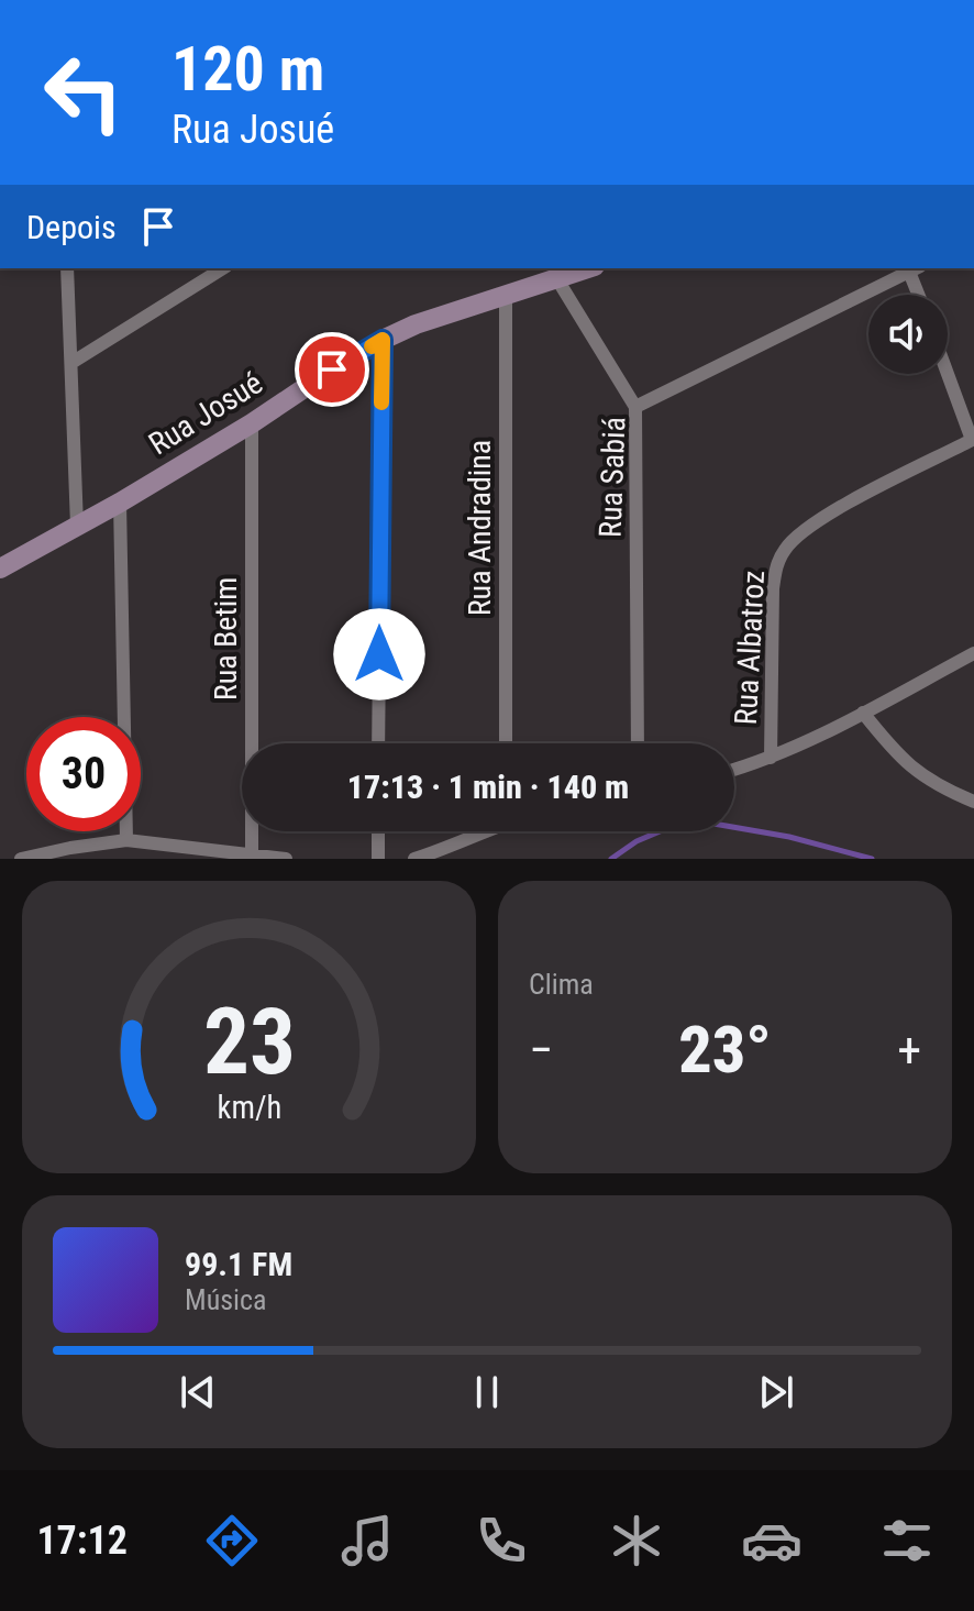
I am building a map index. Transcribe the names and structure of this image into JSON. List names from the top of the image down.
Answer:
{
  "streets": {
    "street": [
      "Rua Josué",
      "Rua Sabiá",
      "Rua Andradina",
      "Rua Betim",
      "Rua Albatroz"
    ]
  },
  "crossings": [
    ["Rua Josué", "Rua Andradina"],
    ["Rua Josué", "Rua Betim"]
  ],
  "page": {
    "turn": ["120 m", "Rua Josué"],
    "then": "Depois",
    "limit": "30",
    "trip": "17:13 · 1 min · 140 m",
    "tile": "Clima",
    "heat": ["−", "23°", "+"],
    "song": ["99.1 FM", "Música"],
    "tabs": "17:12",
    "gauge": ["23", "km/h"]
  }
}
